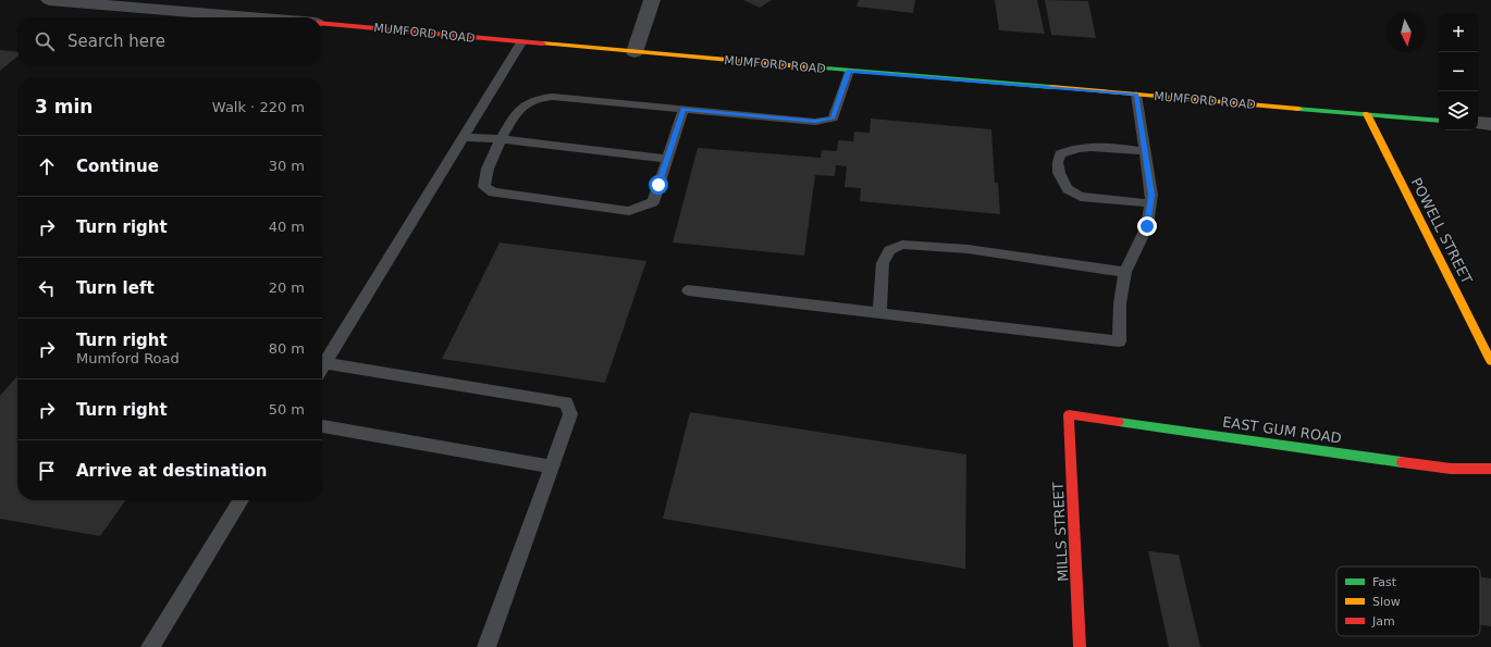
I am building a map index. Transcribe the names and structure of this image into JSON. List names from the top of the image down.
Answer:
{
  "streets": {
    "street": [
      "MUMFORD ROAD",
      "POWELL STREET",
      "EAST GUM ROAD",
      "MILLS STREET"
    ]
  },
  "crossings": [
    ["MUMFORD ROAD", "POWELL STREET"],
    ["EAST GUM ROAD", "MILLS STREET"]
  ],
  "legend": ["Fast", "Slow", "Jam"],
  "north": "bottom",
  "page": {
    "map_buttons": ["+", "−"],
    "search": "Search here",
    "heading": ["3 min", "Walk · 220 m"],
    "list": [
      ["Continue", "30 m"],
      ["Turn right", "40 m"],
      ["Turn left", "20 m"],
      ["Turn right", "Mumford Road", "80 m"],
      ["Turn right", "50 m"],
      "Arrive at destination"
    ]
  }
}
